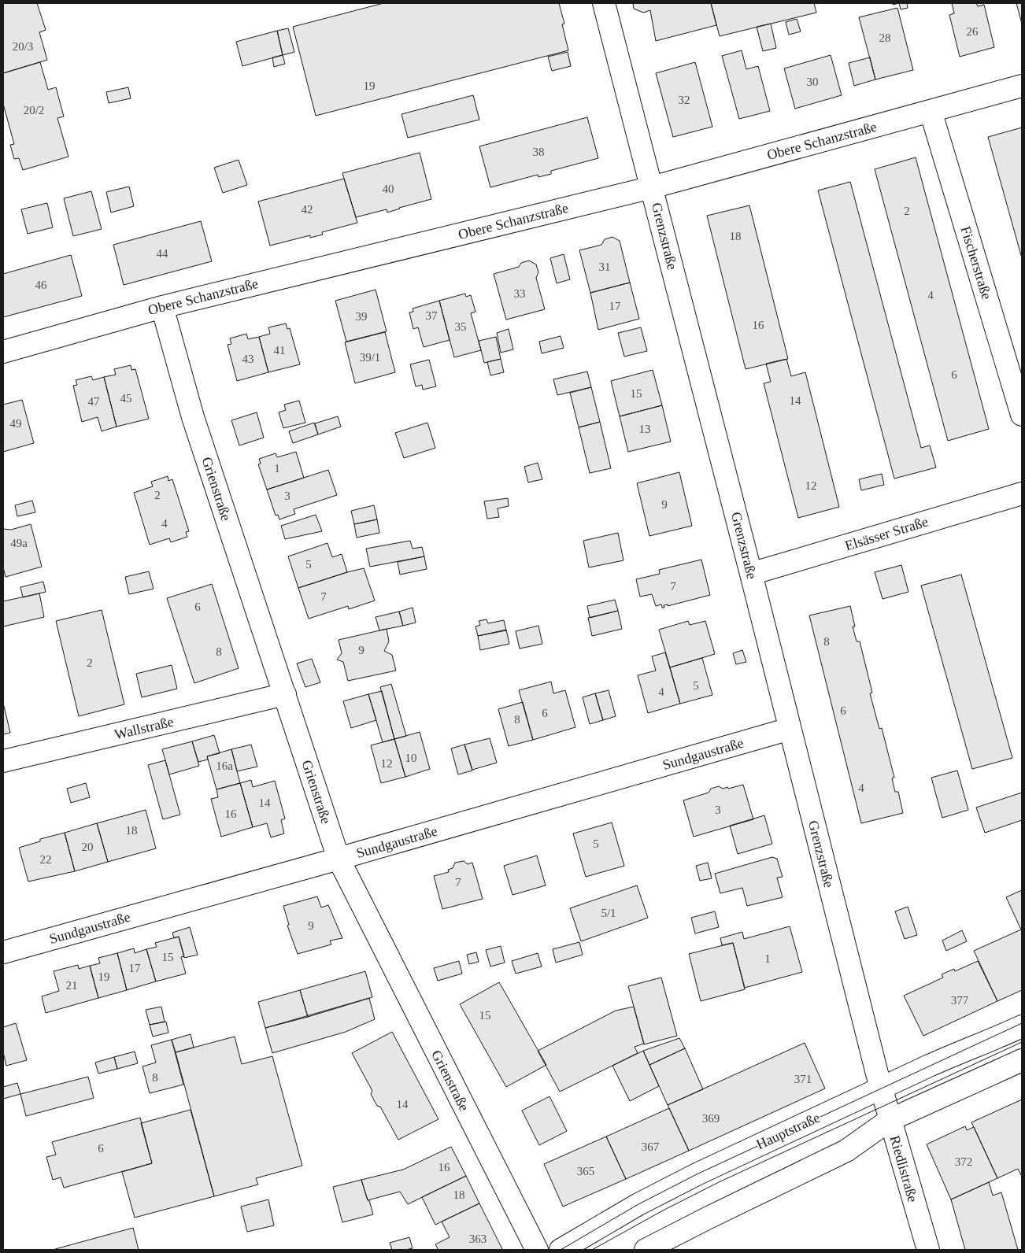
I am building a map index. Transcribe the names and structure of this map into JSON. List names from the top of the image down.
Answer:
{
  "streets": {
    "street": [
      "Obere Schanzstraße",
      "Grenzstraße",
      "Fischerstraße",
      "Grienstraße",
      "Elsässer Straße",
      "Wallstraße",
      "Sundgaustraße",
      "Hauptstraße",
      "Riedlistraße"
    ]
  },
  "crossings": [
    ["Obere Schanzstraße", "Grenzstraße"],
    ["Obere Schanzstraße", "Fischerstraße"],
    ["Obere Schanzstraße", "Grienstraße"],
    ["Grenzstraße", "Elsässer Straße"],
    ["Grenzstraße", "Sundgaustraße"],
    ["Grenzstraße", "Hauptstraße"],
    ["Grenzstraße", "Riedlistraße"],
    ["Grienstraße", "Wallstraße"],
    ["Grienstraße", "Sundgaustraße"],
    ["Hauptstraße", "Riedlistraße"]
  ],
  "house_numbers": [
    "26",
    "28",
    "20/3",
    "30",
    "19",
    "32",
    "20/2",
    "38",
    "40",
    "42",
    "2",
    "18",
    "44",
    "31",
    "46",
    "33",
    "4",
    "17",
    "37",
    "39",
    "16",
    "35",
    "41",
    "39/1",
    "43",
    "6",
    "15",
    "45",
    "14",
    "47",
    "49",
    "13",
    "1",
    "12",
    "2",
    "3",
    "9",
    "4",
    "49a",
    "5",
    "7",
    "7",
    "6",
    "8",
    "9",
    "8",
    "2",
    "5",
    "4",
    "6",
    "6",
    "8",
    "10",
    "12",
    "16a",
    "4",
    "14",
    "3",
    "16",
    "18",
    "5",
    "20",
    "22",
    "7",
    "5/1",
    "9",
    "15",
    "1",
    "17",
    "19",
    "21",
    "377",
    "15",
    "8",
    "371",
    "14",
    "369",
    "367",
    "6",
    "372",
    "16",
    "365",
    "18",
    "363"
  ]
}
